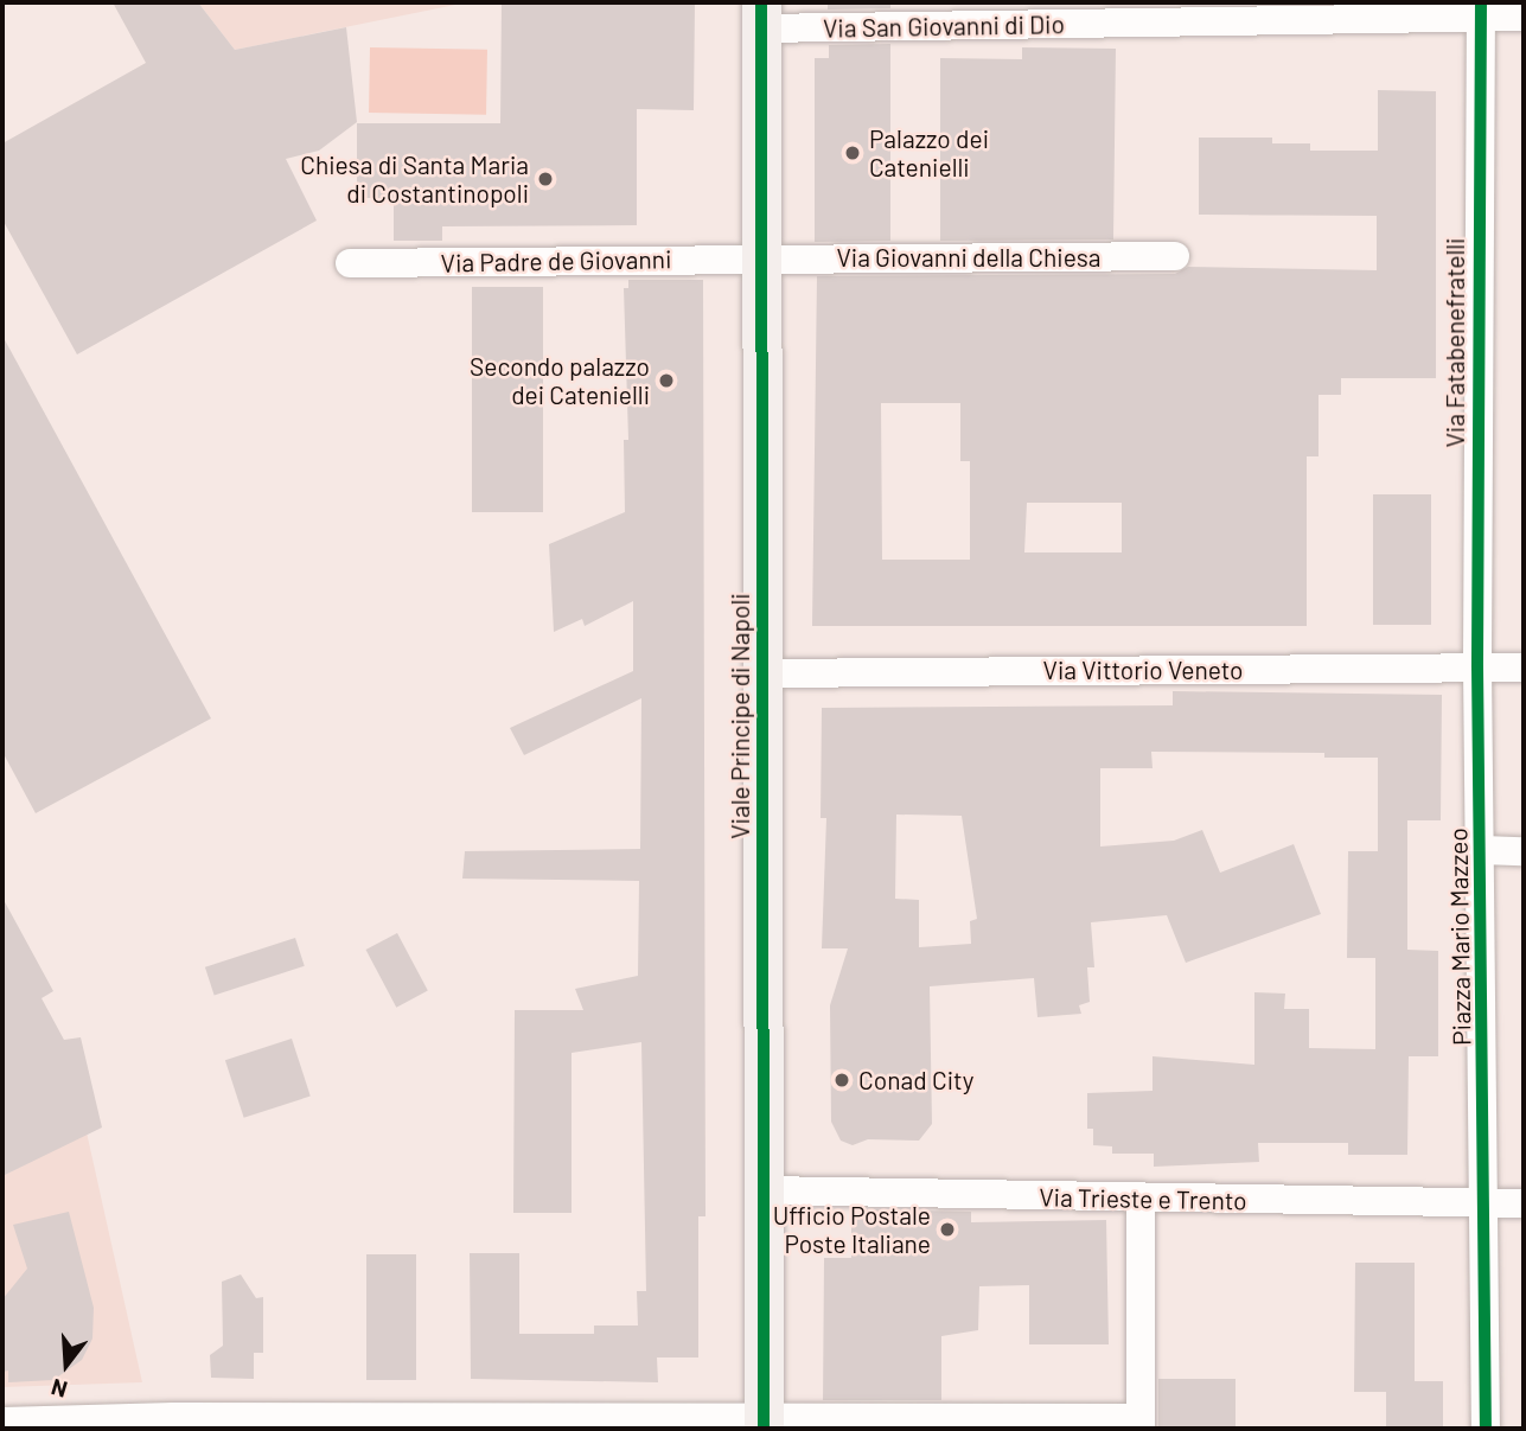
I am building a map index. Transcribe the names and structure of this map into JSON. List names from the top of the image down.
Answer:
{
  "streets": {
    "street": [
      "Via San Giovanni di Dio",
      "Via Giovanni della Chiesa",
      "Via Padre de Giovanni",
      "Via Fatabenefratelli",
      "Via Vittorio Veneto",
      "Viale Principe di Napoli",
      "Piazza Mario Mazzeo",
      "Via Trieste e Trento"
    ]
  },
  "crossings": [
    ["Via San Giovanni di Dio", "Via Fatabenefratelli"],
    ["Via San Giovanni di Dio", "Viale Principe di Napoli"],
    ["Via Giovanni della Chiesa", "Via Padre de Giovanni"],
    ["Via Giovanni della Chiesa", "Viale Principe di Napoli"],
    ["Via Padre de Giovanni", "Viale Principe di Napoli"],
    ["Via Fatabenefratelli", "Via Vittorio Veneto"],
    ["Via Fatabenefratelli", "Piazza Mario Mazzeo"],
    ["Via Vittorio Veneto", "Viale Principe di Napoli"],
    ["Via Vittorio Veneto", "Piazza Mario Mazzeo"],
    ["Viale Principe di Napoli", "Via Trieste e Trento"],
    ["Piazza Mario Mazzeo", "Via Trieste e Trento"]
  ],
  "places": [
    "Palazzo dei Catenielli",
    "Chiesa di Santa Maria di Costantinopoli",
    "Secondo palazzo dei Catenielli",
    "Conad City",
    "Ufficio Postale Poste Italiane"
  ],
  "north": "bottom"
}
